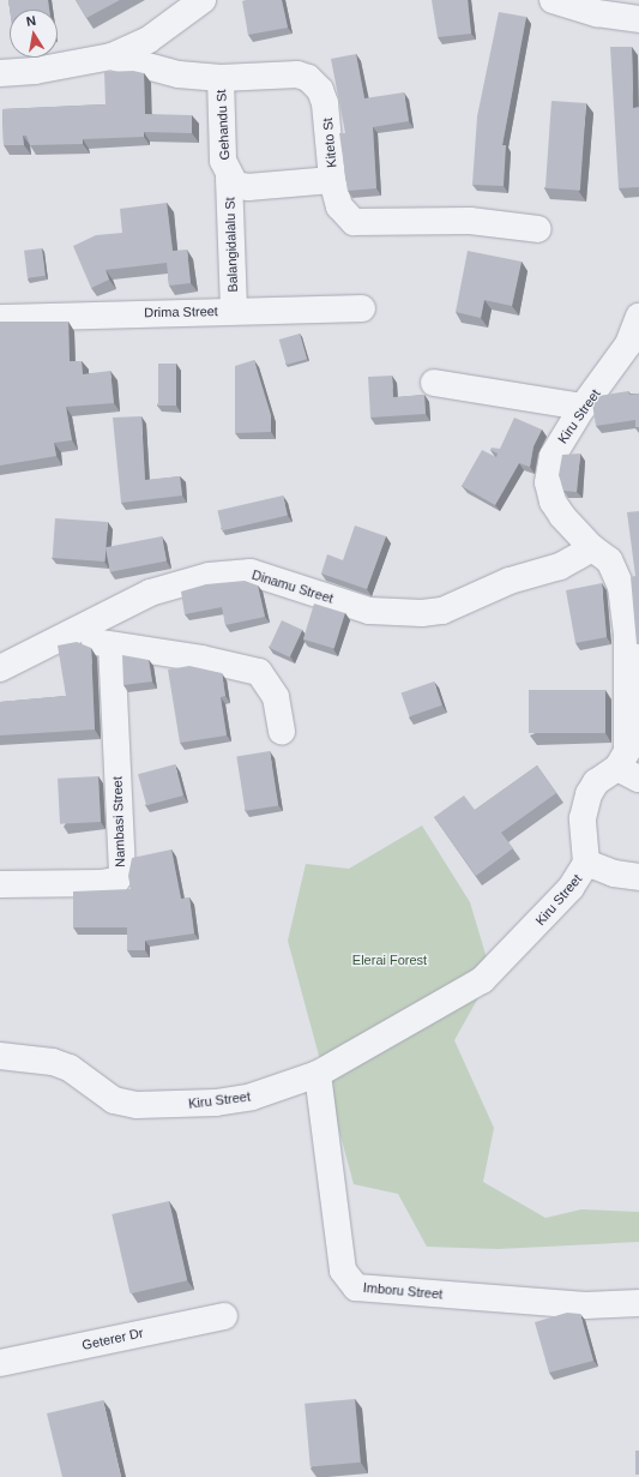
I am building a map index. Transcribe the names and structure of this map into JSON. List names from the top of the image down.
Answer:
{
  "streets": {
    "street": [
      "Gehandu St",
      "Kiteto St",
      "Balangidalalu St",
      "Drima Street",
      "Kiru Street",
      "Dinamu Street",
      "Nambasi Street",
      "Imboru Street",
      "Geterer Dr"
    ]
  },
  "crossings": [
    ["Gehandu St", "Kiteto St"],
    ["Gehandu St", "Balangidalalu St"],
    ["Kiteto St", "Balangidalalu St"],
    ["Balangidalalu St", "Drima Street"],
    ["Kiru Street", "Dinamu Street"],
    ["Kiru Street", "Imboru Street"]
  ],
  "parks": ["Elerai Forest"],
  "north": "top"
}
